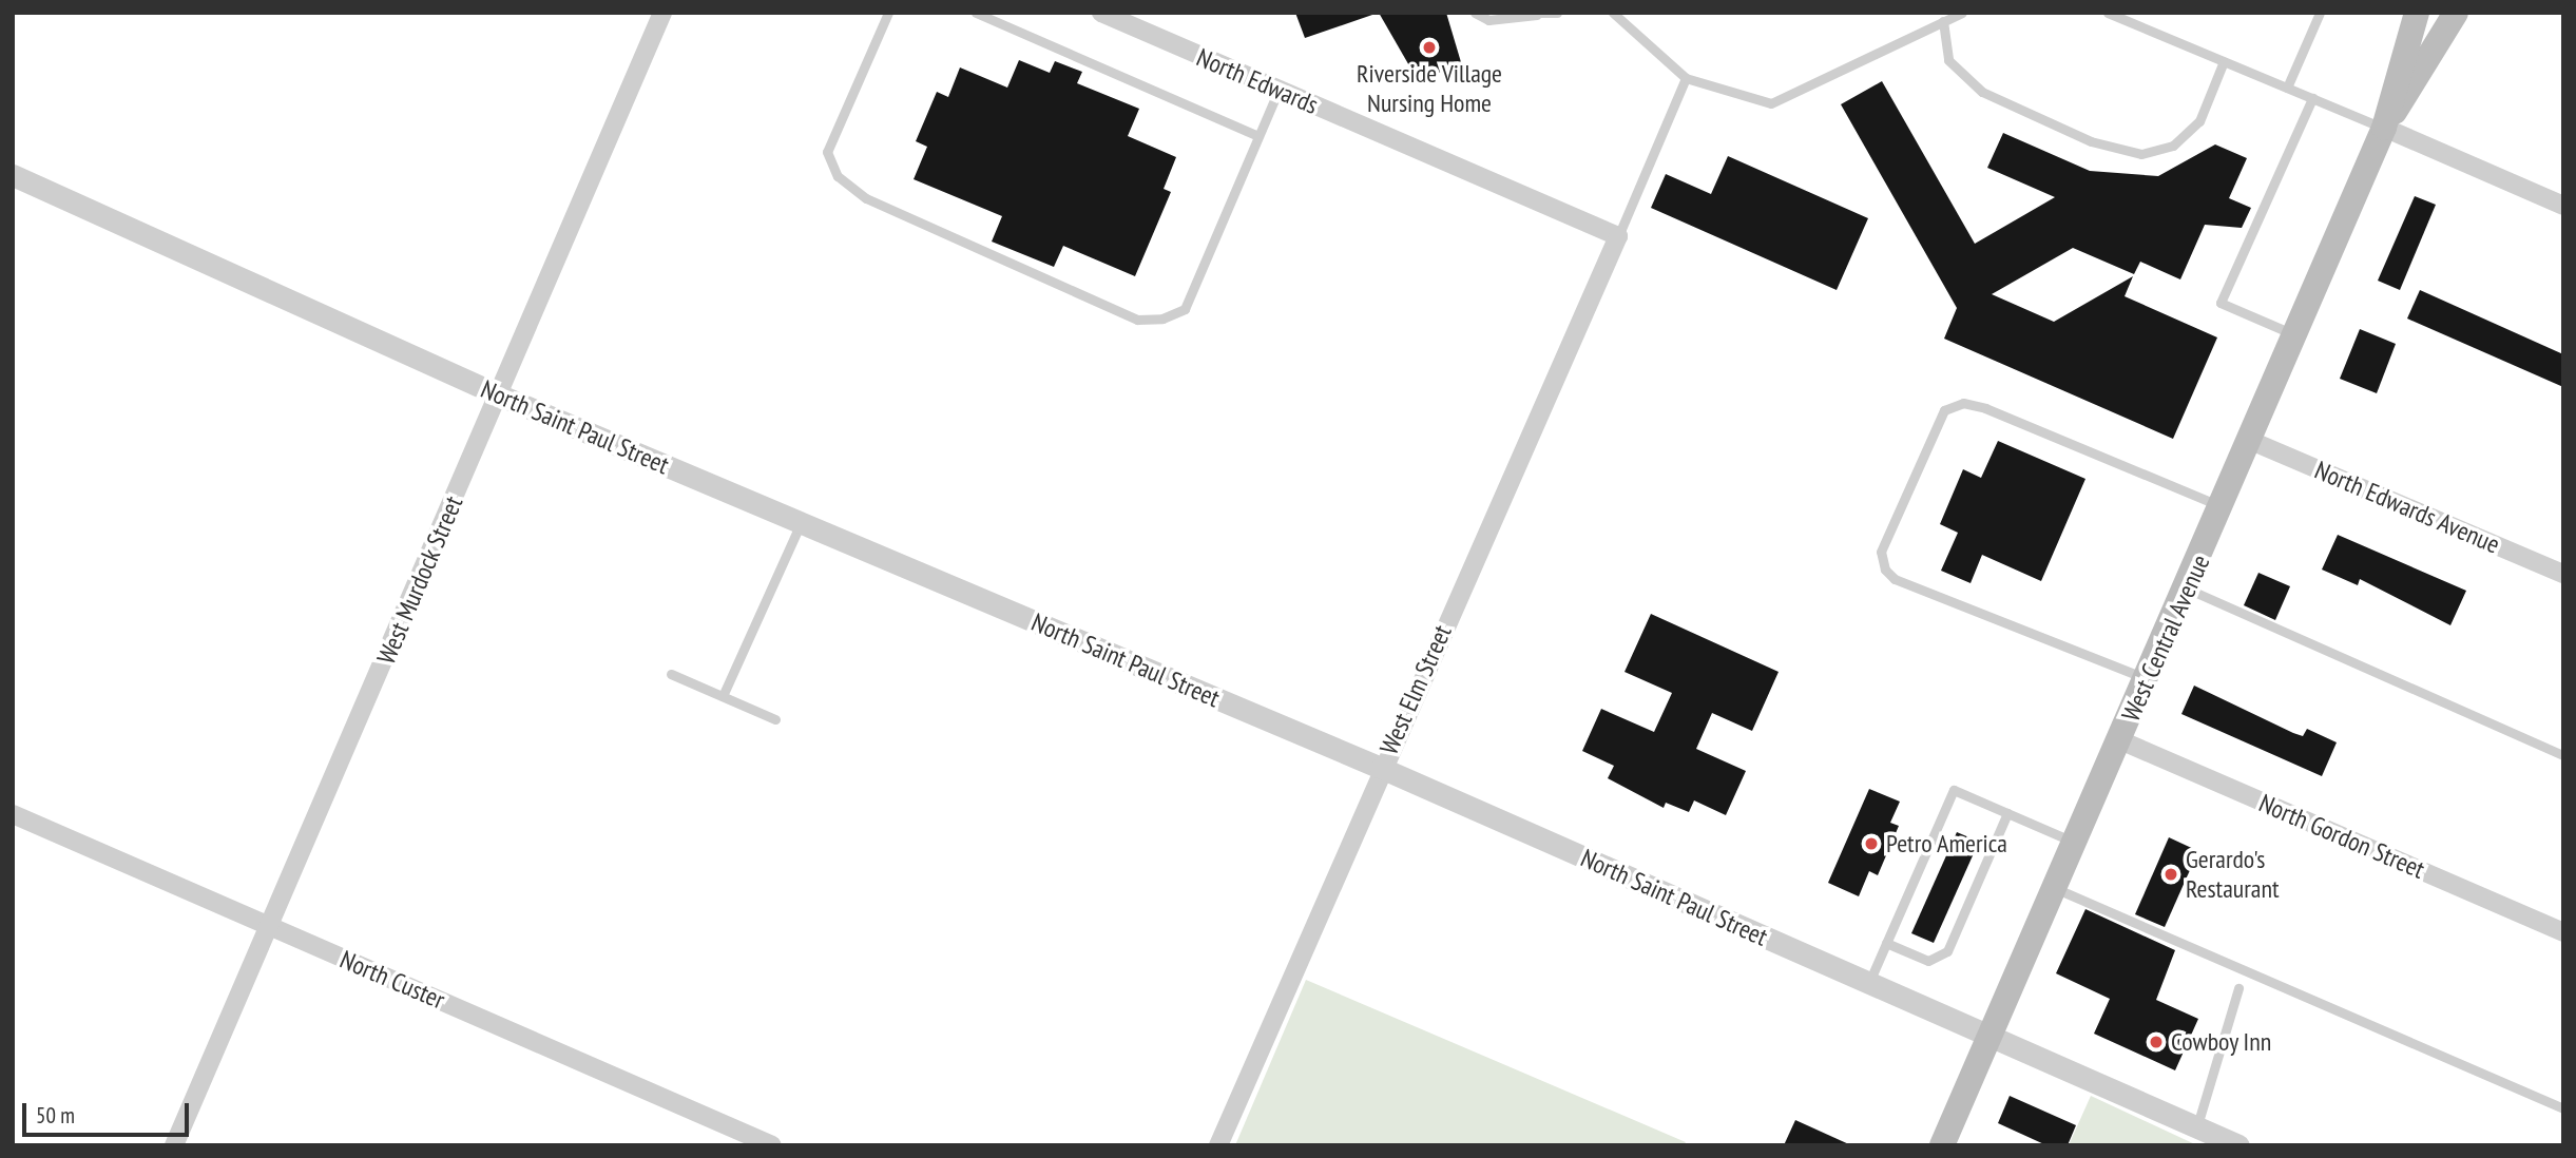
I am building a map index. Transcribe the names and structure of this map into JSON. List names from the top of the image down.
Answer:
{
  "streets": {
    "main road": ["West Central Avenue"],
    "street": [
      "North Edwards",
      "North Saint Paul Street",
      "North Edwards Avenue",
      "West Murdock Street",
      "West Elm Street",
      "North Gordon Street",
      "North Custer"
    ]
  },
  "crossings": [
    ["North Edwards", "West Elm Street"],
    ["North Saint Paul Street", "West Murdock Street"],
    ["North Saint Paul Street", "West Central Avenue"],
    ["North Saint Paul Street", "West Elm Street"],
    ["North Edwards Avenue", "West Central Avenue"],
    ["West Murdock Street", "North Custer"],
    ["West Central Avenue", "North Gordon Street"]
  ],
  "places": [
    "Riverside Village Nursing Home",
    "Petro America",
    "Gerardo's Restaurant",
    "Cowboy Inn"
  ],
  "scale_bar": "50 m"
}
